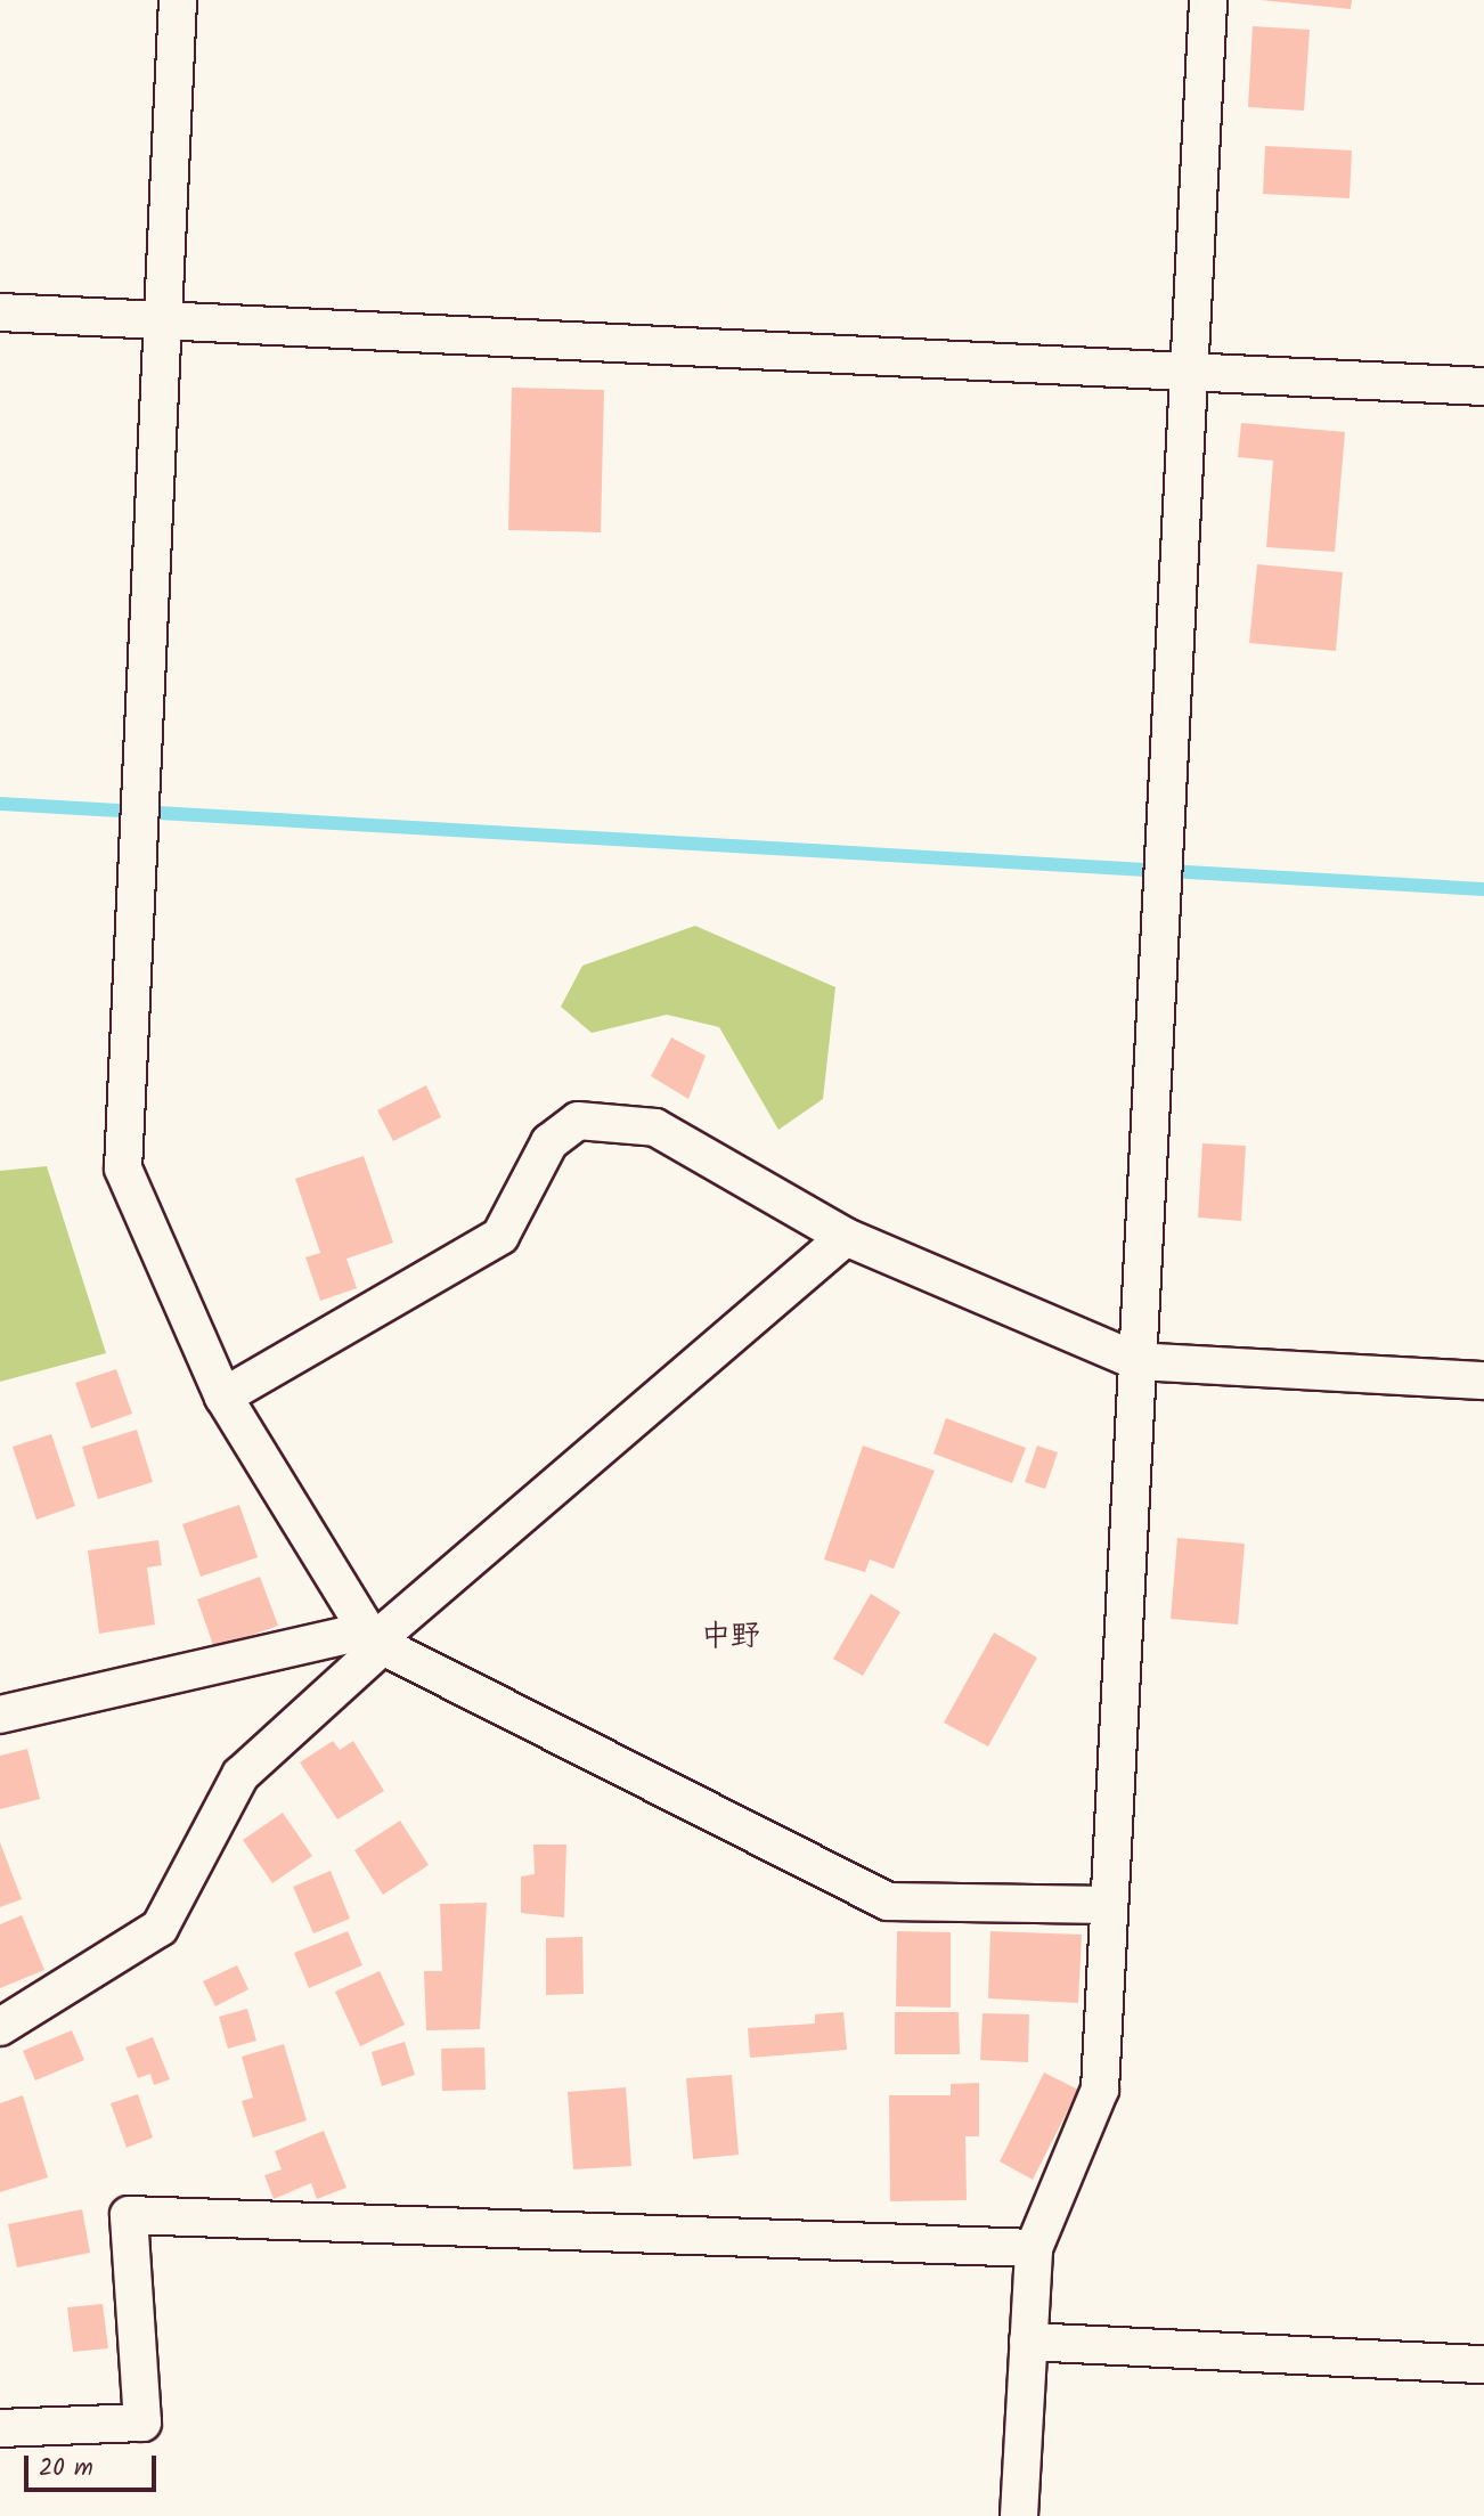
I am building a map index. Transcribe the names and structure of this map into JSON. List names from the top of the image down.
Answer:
{
  "districts": ["中野"],
  "scale_bar": "20 m"
}
